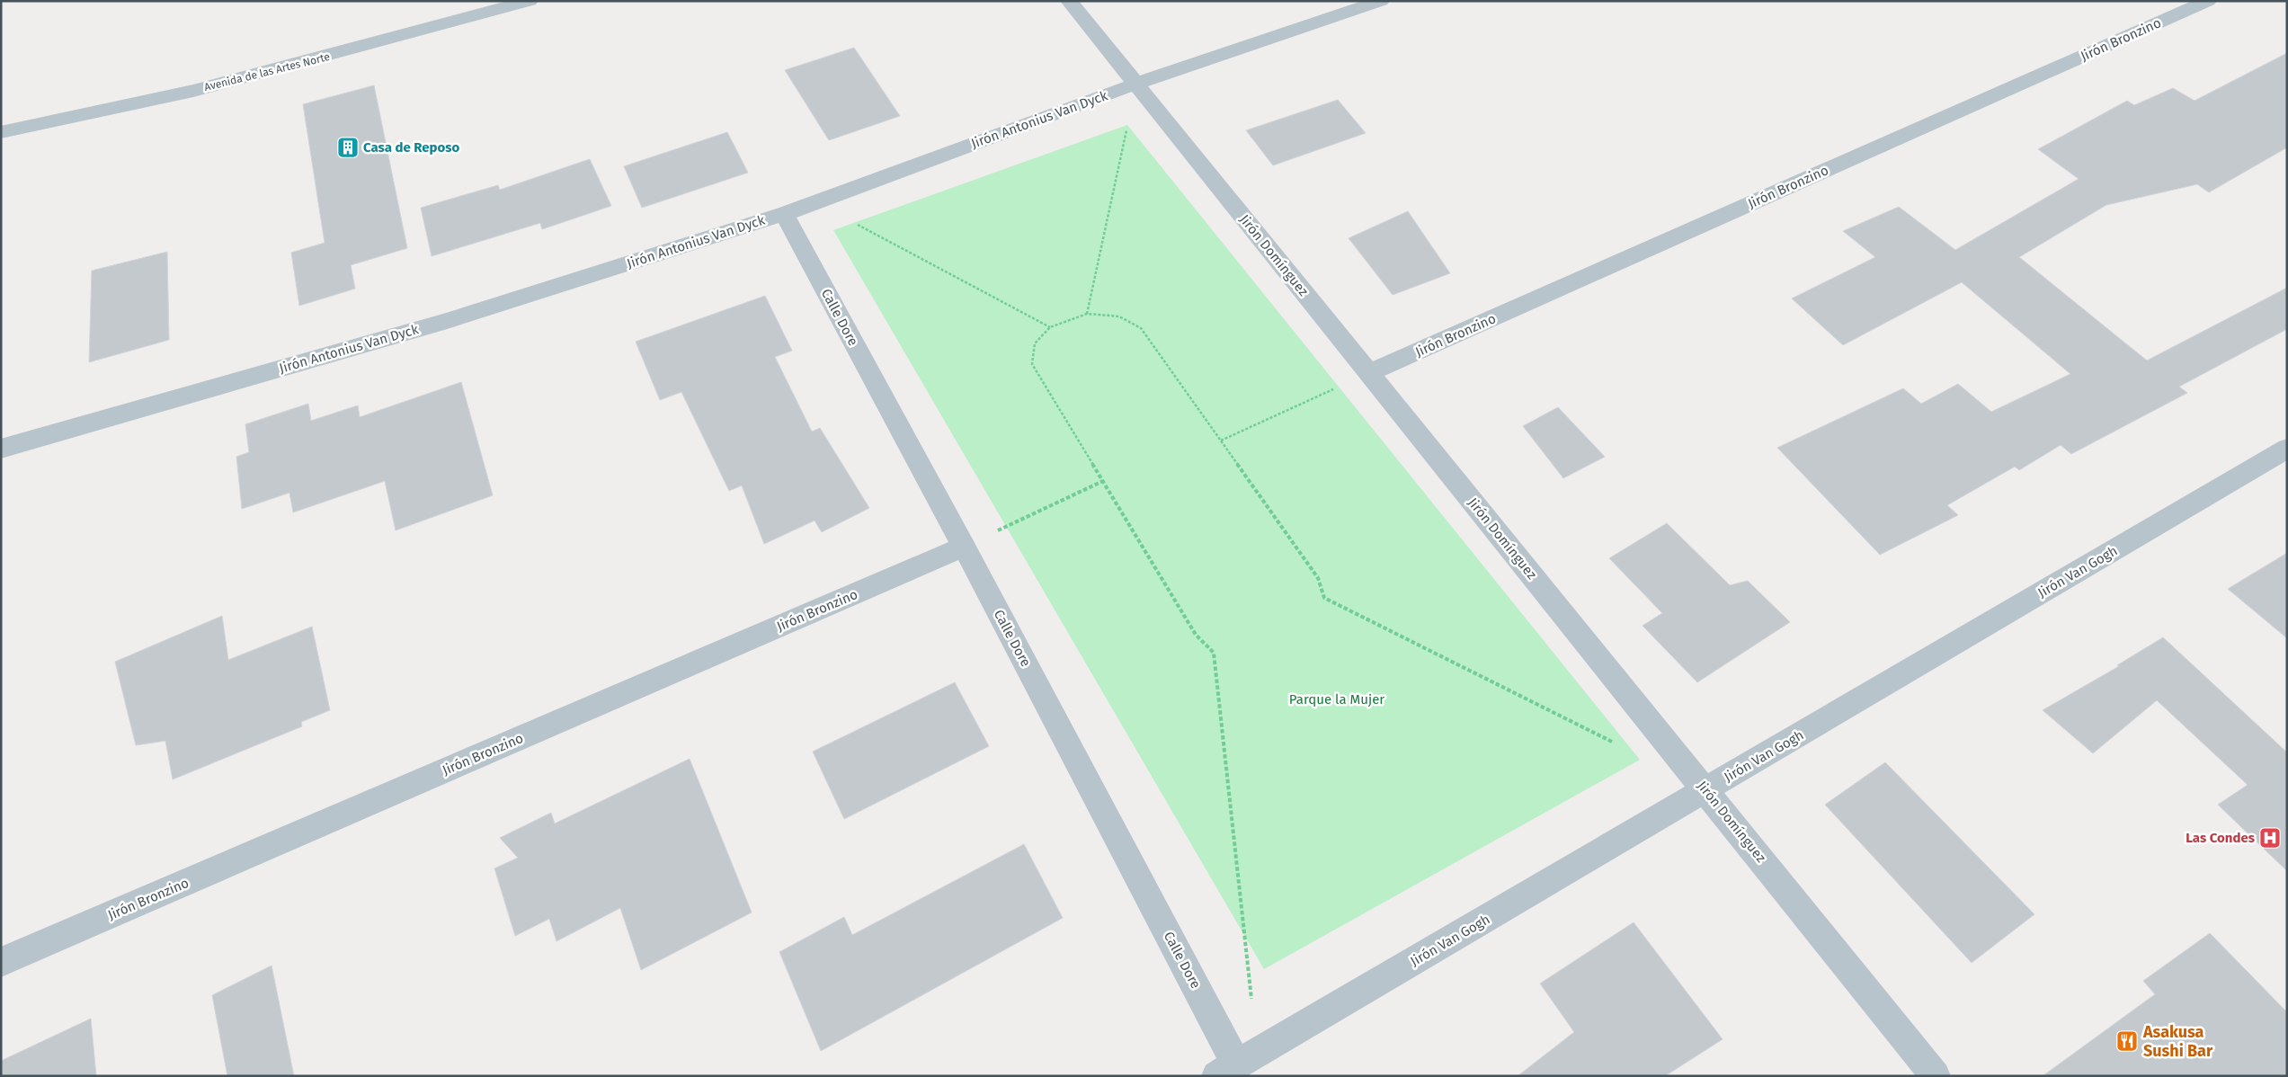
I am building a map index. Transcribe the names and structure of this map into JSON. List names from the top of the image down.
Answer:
{
  "streets": {
    "street": [
      "Jirón Bronzino",
      "Avenida de las Artes Norte",
      "Jirón Antonius Van Dyck",
      "Jirón Domínguez",
      "Calle Dore",
      "Jirón Van Gogh"
    ]
  },
  "crossings": [
    ["Jirón Bronzino", "Jirón Domínguez"],
    ["Jirón Bronzino", "Calle Dore"],
    ["Jirón Antonius Van Dyck", "Jirón Domínguez"],
    ["Jirón Antonius Van Dyck", "Calle Dore"],
    ["Jirón Domínguez", "Jirón Van Gogh"],
    ["Calle Dore", "Jirón Van Gogh"]
  ],
  "parks": ["Parque la Mujer"],
  "places": {
    "building": ["Casa de Reposo"],
    "hospital": ["Las Condes"],
    "restaurant": ["Asakusa Sushi Bar"]
  }
}
